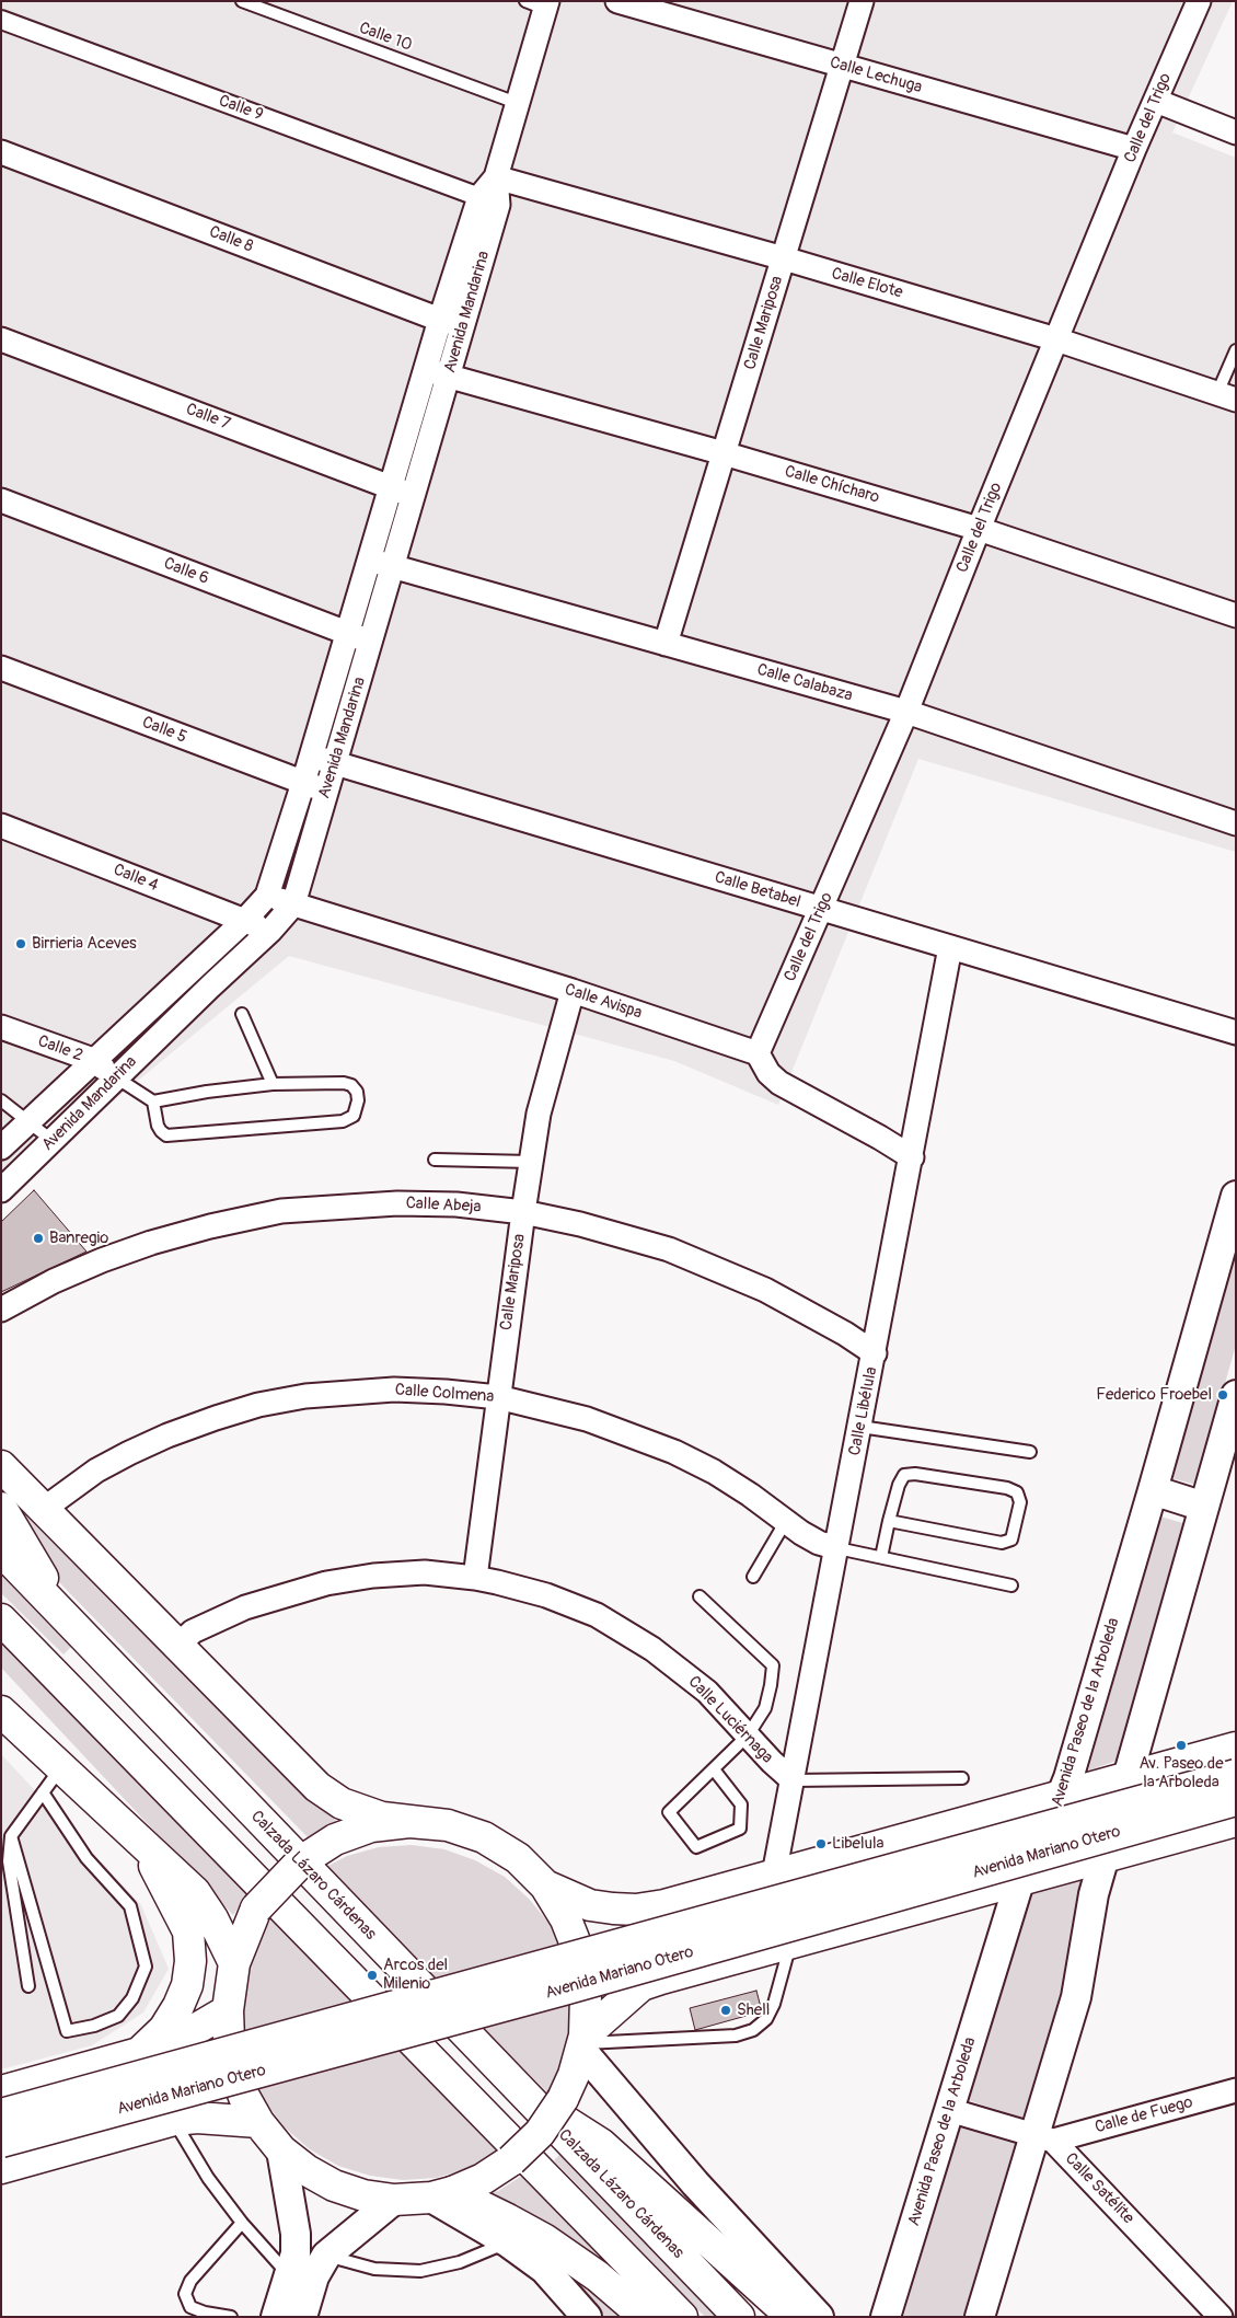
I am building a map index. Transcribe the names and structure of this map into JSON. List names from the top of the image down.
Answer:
{
  "streets": {
    "main road": ["Avenida Mariano Otero", "Calzada Lázaro Cárdenas"],
    "street": [
      "Calle Lechuga",
      "Calle 9",
      "Calle del Trigo",
      "Calle 8",
      "Calle Elote",
      "Avenida Mandarina",
      "Calle Mariposa",
      "Calle 7",
      "Calle Chícharo",
      "Calle 6",
      "Calle Calabaza",
      "Calle 5",
      "Calle 4",
      "Calle Betabel",
      "Calle Avispa",
      "Calle 2",
      "Calle Abeja",
      "Calle Colmena",
      "Calle Libélula",
      "Avenida Paseo de la Arboleda",
      "Calle Luciérnaga",
      "Calle de Fuego",
      "Calle Satélite"
    ],
    "lane": ["Calle 10"]
  },
  "crossings": [
    ["Calle 10", "Avenida Mandarina"],
    ["Calle Lechuga", "Calle del Trigo"],
    ["Calle Lechuga", "Calle Mariposa"],
    ["Calle 9", "Avenida Mandarina"],
    ["Calle del Trigo", "Calle Elote"],
    ["Calle del Trigo", "Calle Chícharo"],
    ["Calle del Trigo", "Calle Calabaza"],
    ["Calle del Trigo", "Calle Betabel"],
    ["Calle del Trigo", "Calle Avispa"],
    ["Calle 8", "Avenida Mandarina"],
    ["Calle Elote", "Avenida Mandarina"],
    ["Calle Elote", "Calle Mariposa"],
    ["Avenida Mandarina", "Calle 7"],
    ["Avenida Mandarina", "Calle Chícharo"],
    ["Avenida Mandarina", "Calle 6"],
    ["Avenida Mandarina", "Calle Calabaza"],
    ["Avenida Mandarina", "Calle 5"],
    ["Avenida Mandarina", "Calle 4"],
    ["Avenida Mandarina", "Calle Betabel"],
    ["Avenida Mandarina", "Calle Avispa"],
    ["Avenida Mandarina", "Calle 2"],
    ["Calle Mariposa", "Calle Chícharo"],
    ["Calle Mariposa", "Calle Calabaza"],
    ["Calle Mariposa", "Calle Avispa"],
    ["Calle Mariposa", "Calle Abeja"],
    ["Calle Mariposa", "Calle Colmena"],
    ["Calle Mariposa", "Calle Luciérnaga"],
    ["Calle Betabel", "Calle Libélula"],
    ["Calle Abeja", "Calle Libélula"],
    ["Calle Colmena", "Calle Libélula"],
    ["Calle Libélula", "Calle Luciérnaga"],
    ["Avenida Paseo de la Arboleda", "Avenida Mariano Otero"],
    ["Avenida Paseo de la Arboleda", "Calle Satélite"],
    ["Calle de Fuego", "Calle Satélite"]
  ],
  "places": [
    "Birrieria Aceves",
    "Banregio",
    "Federico Froebel",
    "Av. Paseo de la Arboleda",
    "Libelula",
    "Arcos del Milenio",
    "Shell"
  ]
}
